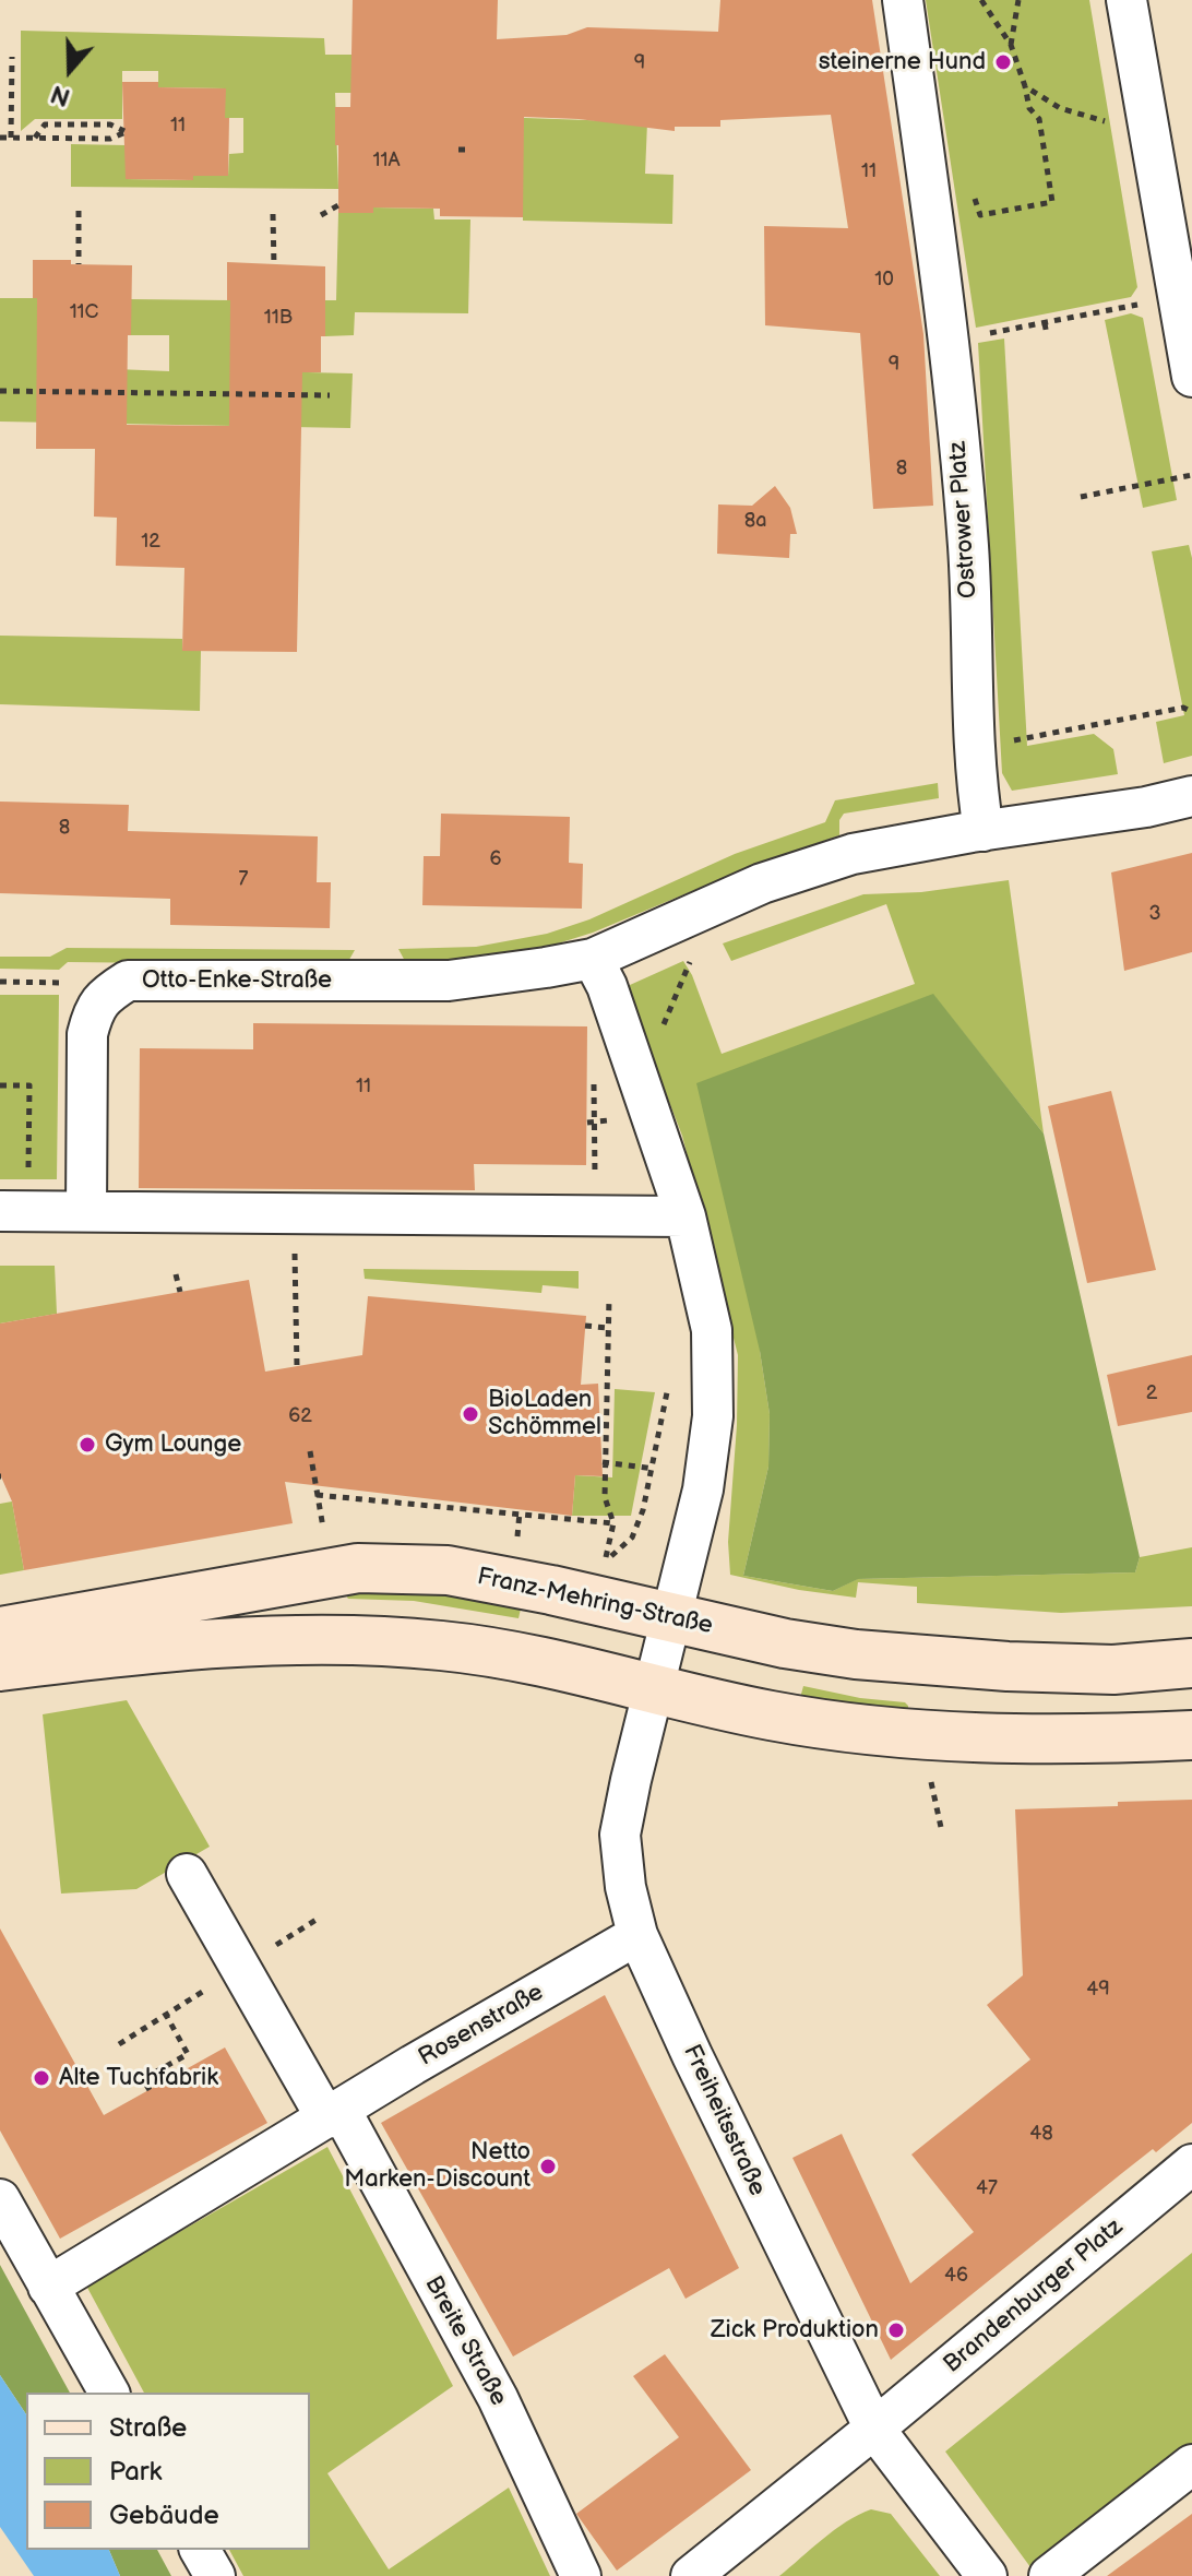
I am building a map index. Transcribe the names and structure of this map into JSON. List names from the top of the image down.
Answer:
{
  "streets": {
    "main road": ["Franz-Mehring-Straße"],
    "street": [
      "Ostrower Platz",
      "Otto-Enke-Straße",
      "Rosenstraße",
      "Freiheitsstraße",
      "Brandenburger Platz",
      "Breite Straße"
    ]
  },
  "crossings": [
    ["Ostrower Platz", "Otto-Enke-Straße"],
    ["Franz-Mehring-Straße", "Freiheitsstraße"],
    ["Rosenstraße", "Freiheitsstraße"],
    ["Rosenstraße", "Breite Straße"],
    ["Freiheitsstraße", "Brandenburger Platz"]
  ],
  "places": [
    "steinerne Hund",
    "BioLaden Schömmel",
    "Gym Lounge",
    "Alte Tuchfabrik",
    "Netto Marken-Discount",
    "Zick Produktion"
  ],
  "house_numbers": [
    "9",
    "11",
    "11A",
    "11",
    "10",
    "11C",
    "11B",
    "9",
    "8",
    "8a",
    "12",
    "8",
    "6",
    "7",
    "3",
    "11",
    "2",
    "62",
    "49",
    "48",
    "47",
    "46"
  ],
  "legend": ["Straße", "Park", "Gebäude"],
  "north": "bottom"
}
